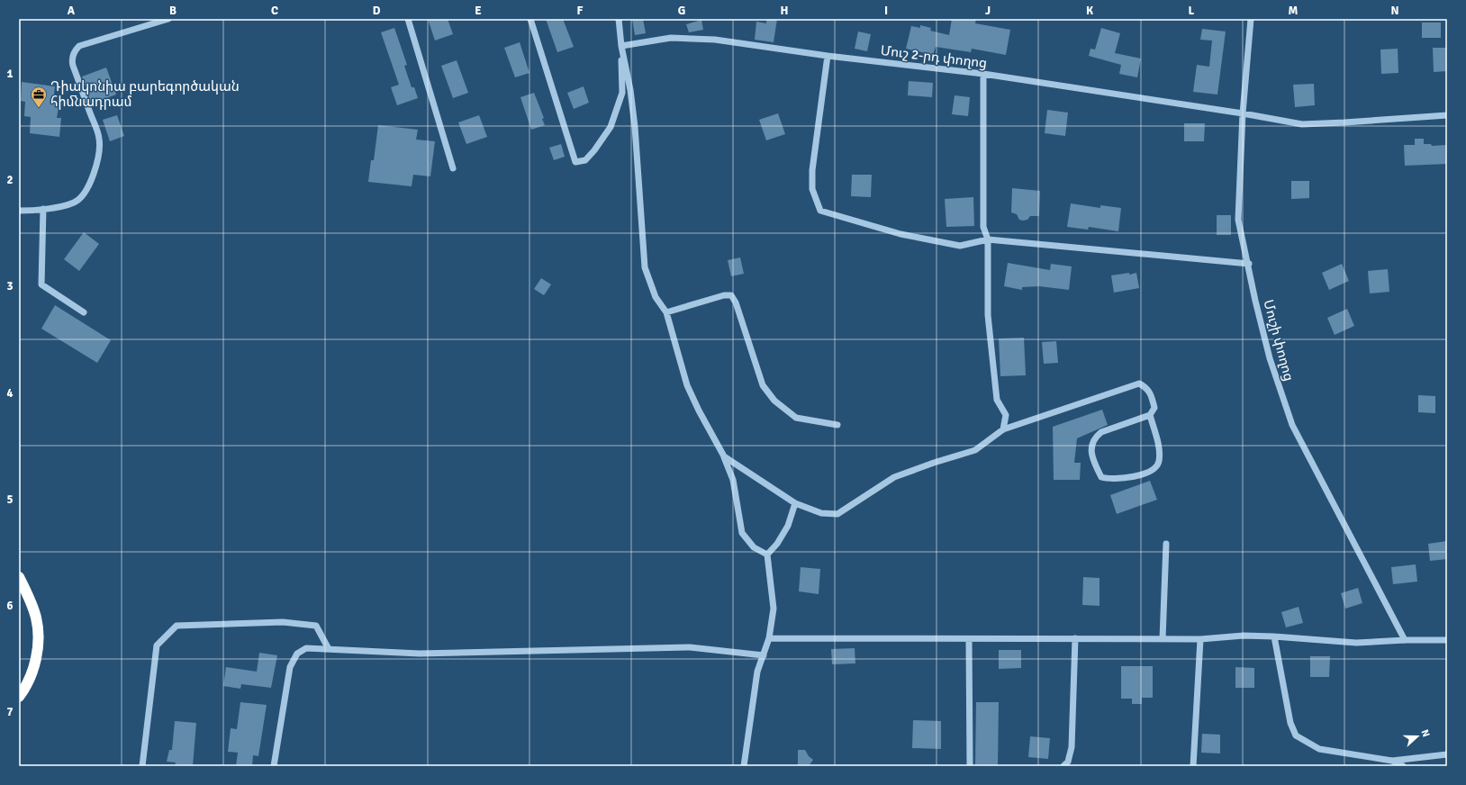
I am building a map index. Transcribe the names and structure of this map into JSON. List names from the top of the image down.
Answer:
{
  "streets": {
    "street": ["Մուշ 2-րդ փողոց", "Մուշի փողոց"]
  },
  "crossings": [
    ["Մուշ 2-րդ փողոց", "Մուշի փողոց"]
  ],
  "places": {
    "office": ["Դիակոնիա բարեգործական հիմնադրամ"]
  },
  "north": "right",
  "grid": {
    "columns": [
      "A",
      "B",
      "C",
      "D",
      "E",
      "F",
      "G",
      "H",
      "I",
      "J",
      "K",
      "L",
      "M",
      "N"
    ],
    "rows": [
      "1",
      "2",
      "3",
      "4",
      "5",
      "6",
      "7"
    ]
  }
}
